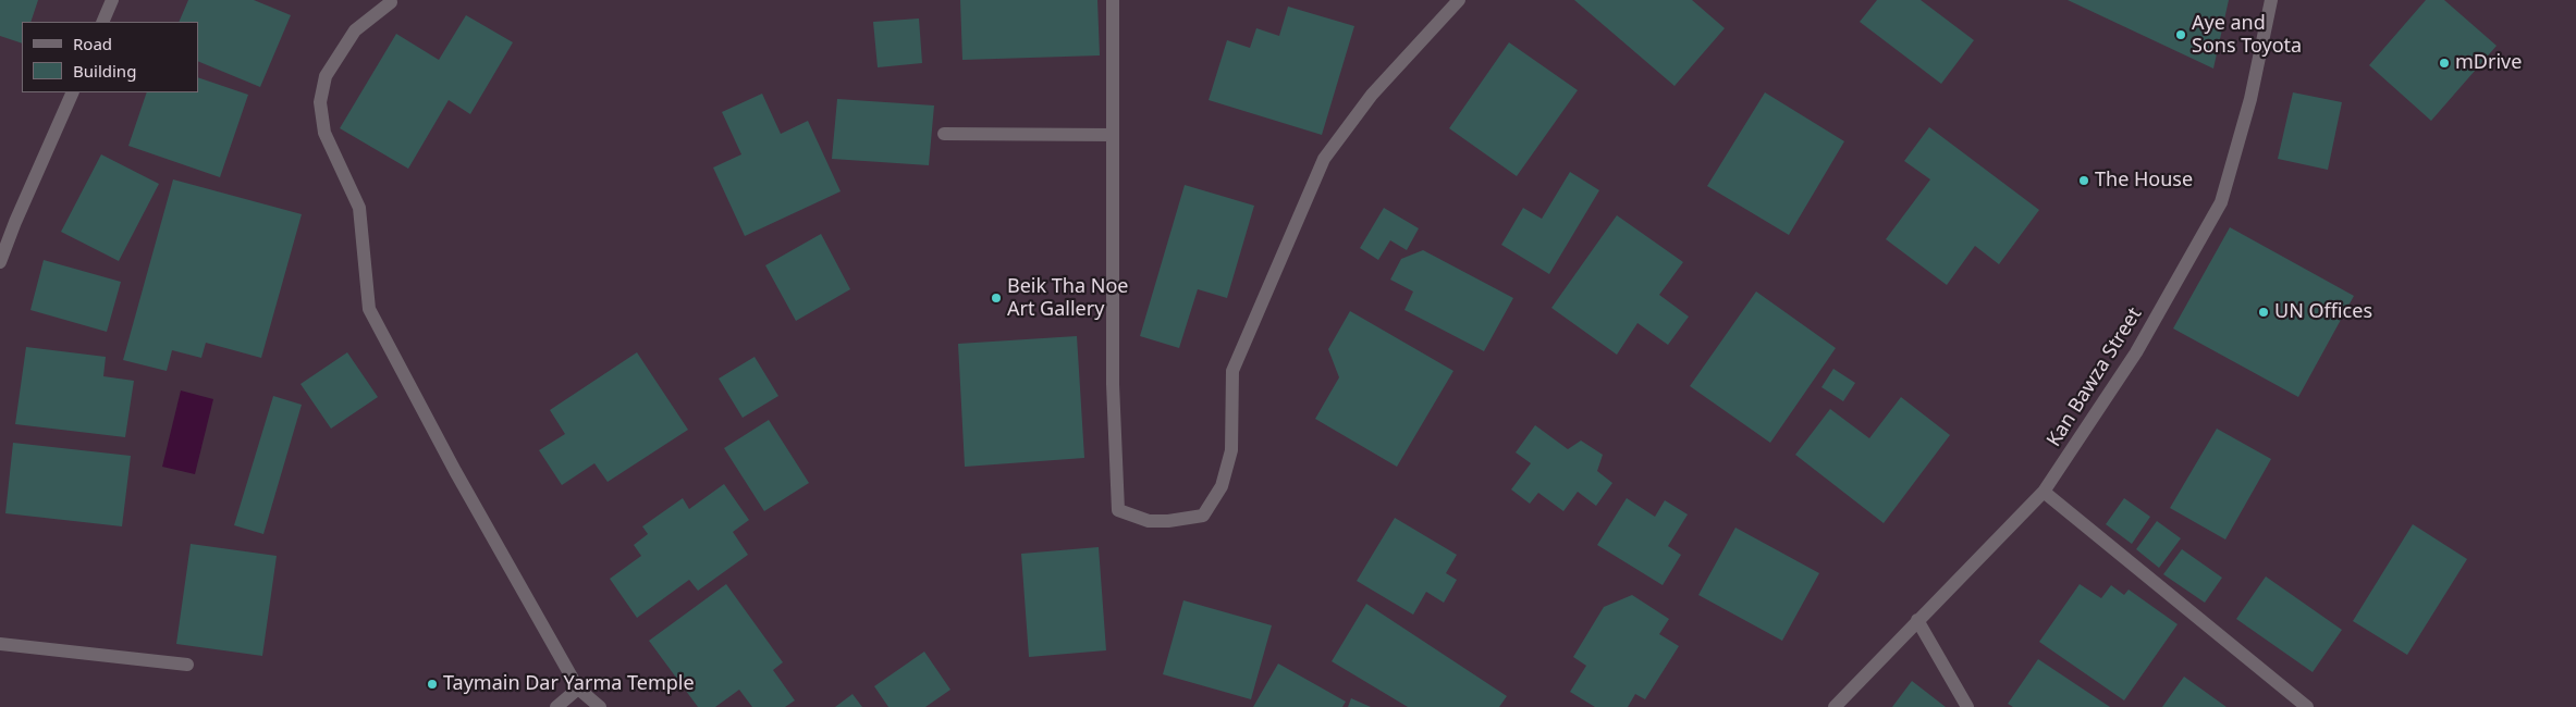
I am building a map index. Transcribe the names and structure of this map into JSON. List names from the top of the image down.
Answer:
{
  "streets": {
    "street": ["Kan Bawza Street"]
  },
  "places": [
    "Aye and Sons Toyota",
    "mDrive",
    "The House",
    "Beik Tha Noe Art Gallery",
    "UN Offices",
    "Taymain Dar Yarma Temple"
  ],
  "legend": ["Road", "Building"]
}
